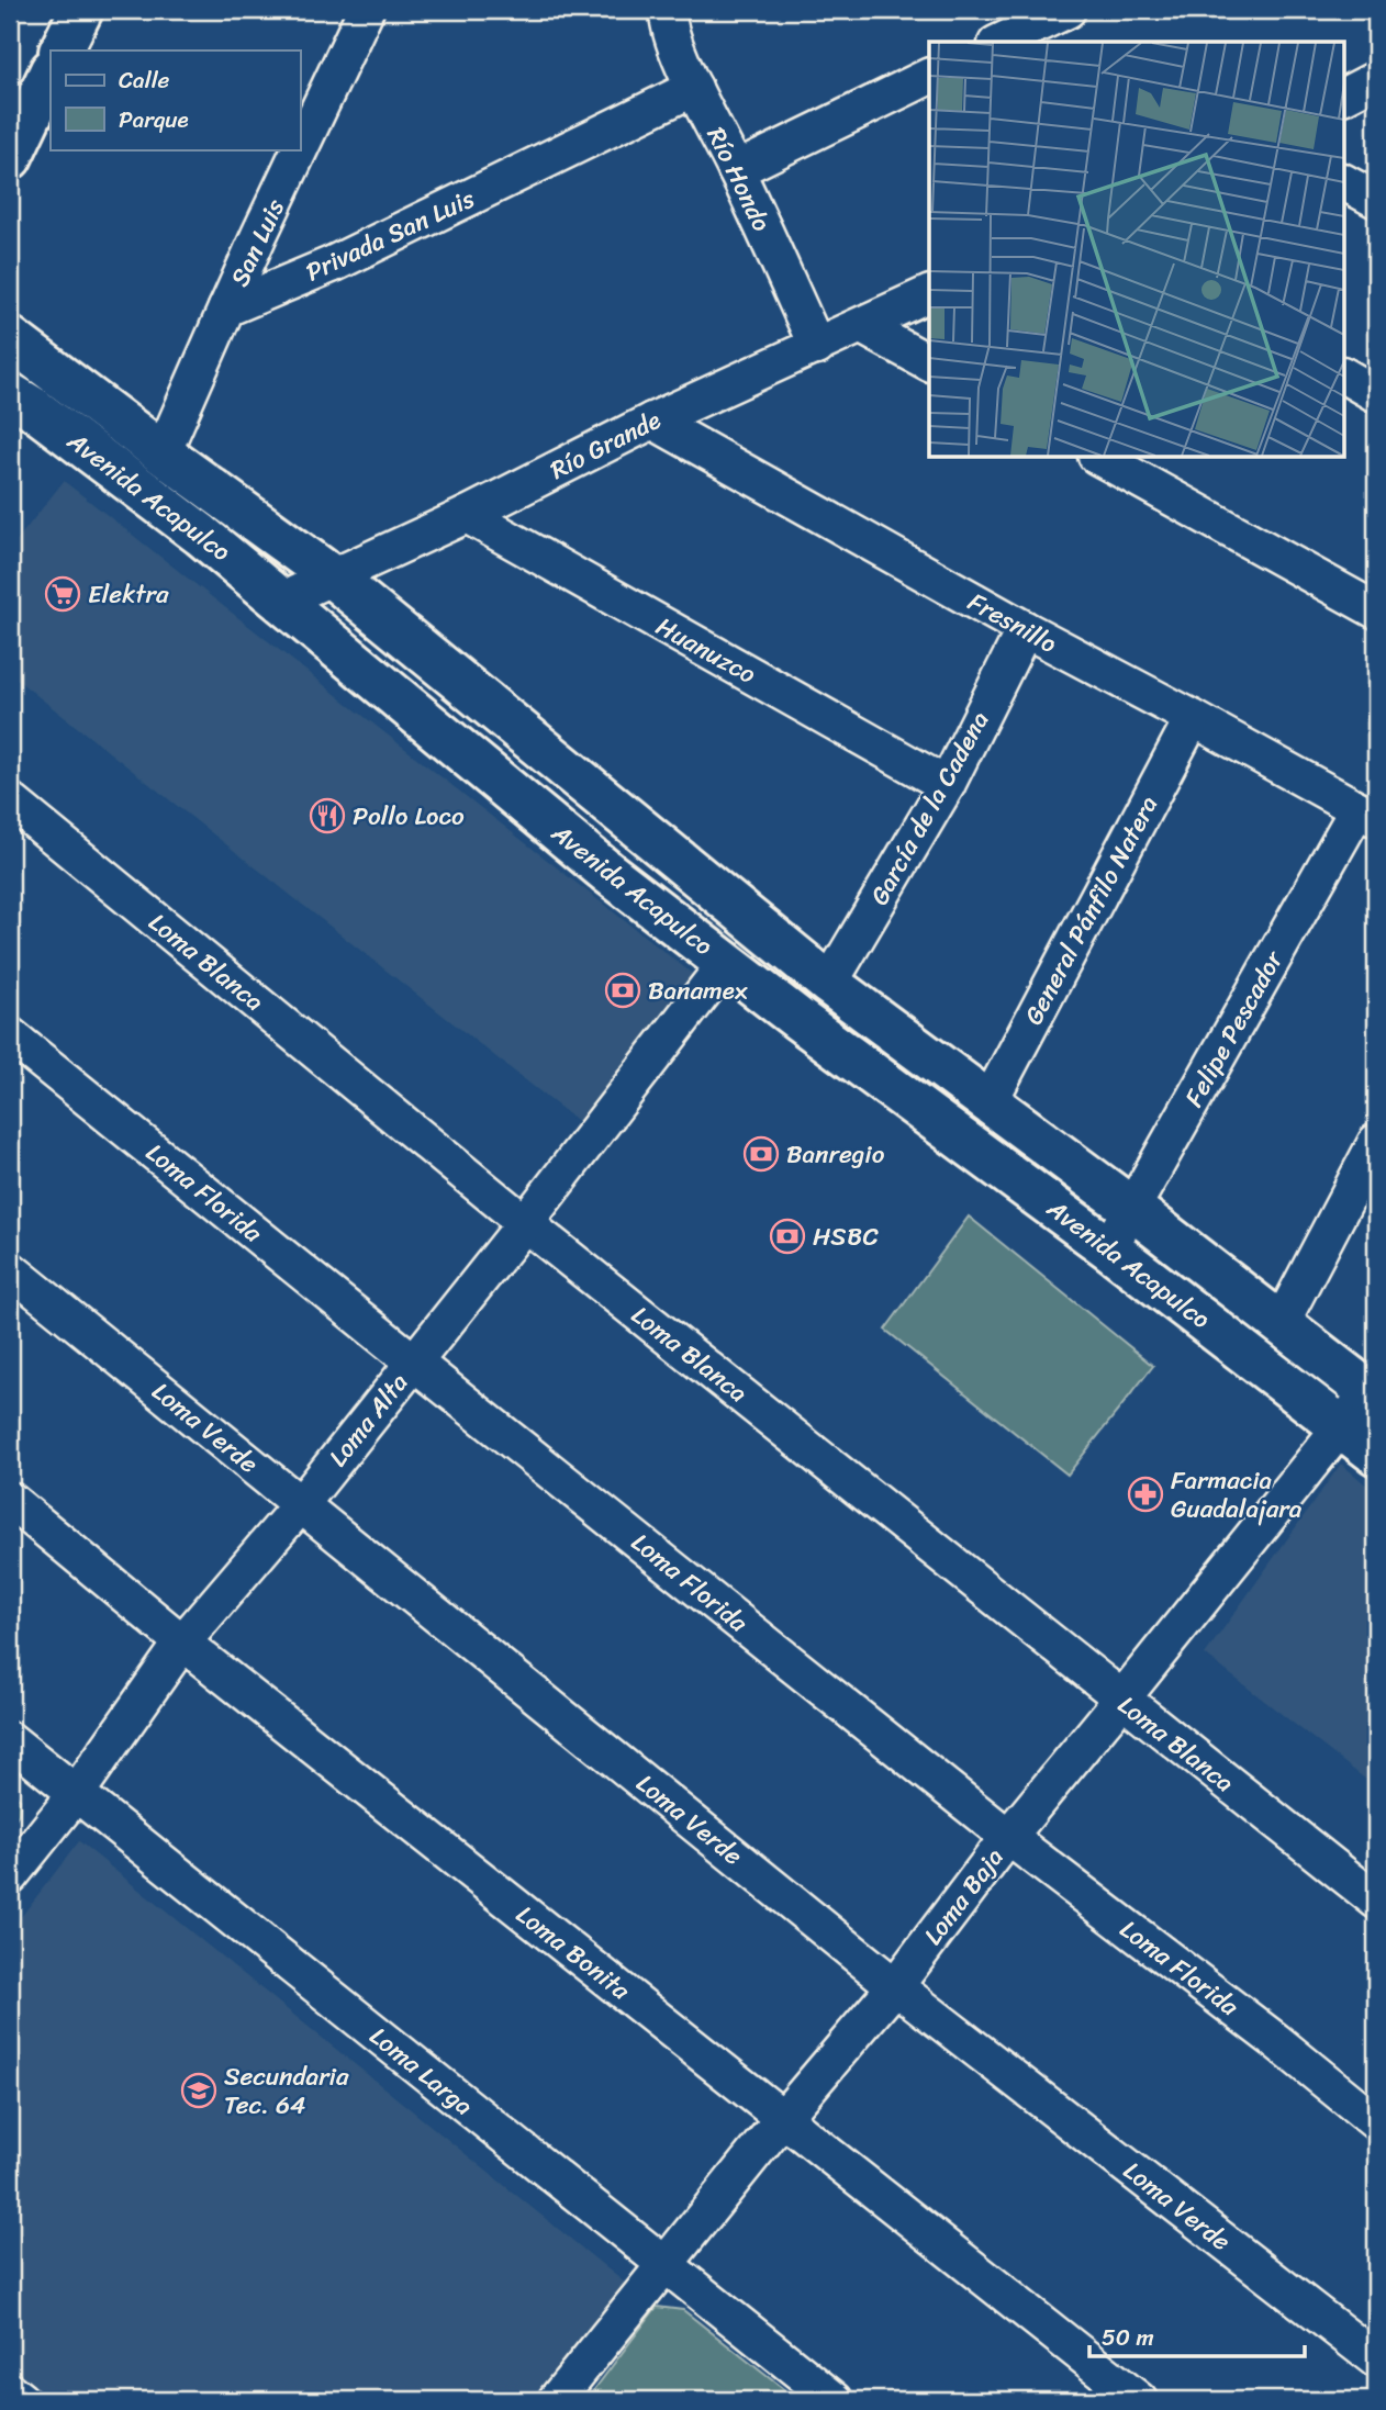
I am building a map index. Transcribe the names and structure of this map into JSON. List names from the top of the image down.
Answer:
{
  "streets": {
    "main road": ["Avenida Acapulco"],
    "street": [
      "Río Hondo",
      "Privada San Luis",
      "San Luis",
      "Río Grande",
      "Fresnillo",
      "Huanuzco",
      "García de la Cadena",
      "General Pánfilo Natera",
      "Loma Blanca",
      "Felipe Pescador",
      "Loma Florida",
      "Loma Alta",
      "Loma Verde",
      "Loma Baja",
      "Loma Bonita",
      "Loma Larga"
    ]
  },
  "crossings": [
    ["Río Hondo", "Privada San Luis"],
    ["Río Hondo", "Río Grande"],
    ["Privada San Luis", "San Luis"],
    ["Río Grande", "Avenida Acapulco"],
    ["Río Grande", "Fresnillo"],
    ["Río Grande", "Huanuzco"],
    ["Avenida Acapulco", "García de la Cadena"],
    ["Avenida Acapulco", "General Pánfilo Natera"],
    ["Avenida Acapulco", "Felipe Pescador"],
    ["Avenida Acapulco", "Loma Alta"],
    ["Avenida Acapulco", "Loma Baja"],
    ["Fresnillo", "García de la Cadena"],
    ["Fresnillo", "General Pánfilo Natera"],
    ["Fresnillo", "Felipe Pescador"],
    ["Huanuzco", "García de la Cadena"],
    ["Loma Blanca", "Loma Alta"],
    ["Loma Blanca", "Loma Baja"],
    ["Loma Florida", "Loma Alta"],
    ["Loma Florida", "Loma Baja"],
    ["Loma Alta", "Loma Verde"],
    ["Loma Alta", "Loma Bonita"],
    ["Loma Alta", "Loma Larga"],
    ["Loma Verde", "Loma Baja"],
    ["Loma Baja", "Loma Bonita"],
    ["Loma Baja", "Loma Larga"]
  ],
  "places": {
    "supermarket": ["Elektra"],
    "restaurant": ["Pollo Loco"],
    "bank": ["Banamex", "Banregio", "HSBC"],
    "pharmacy": ["Farmacia Guadalajara"],
    "school or university": ["Secundaria Tec. 64"]
  },
  "legend": ["Calle", "Parque"],
  "scale_bar": "50 m"
}
